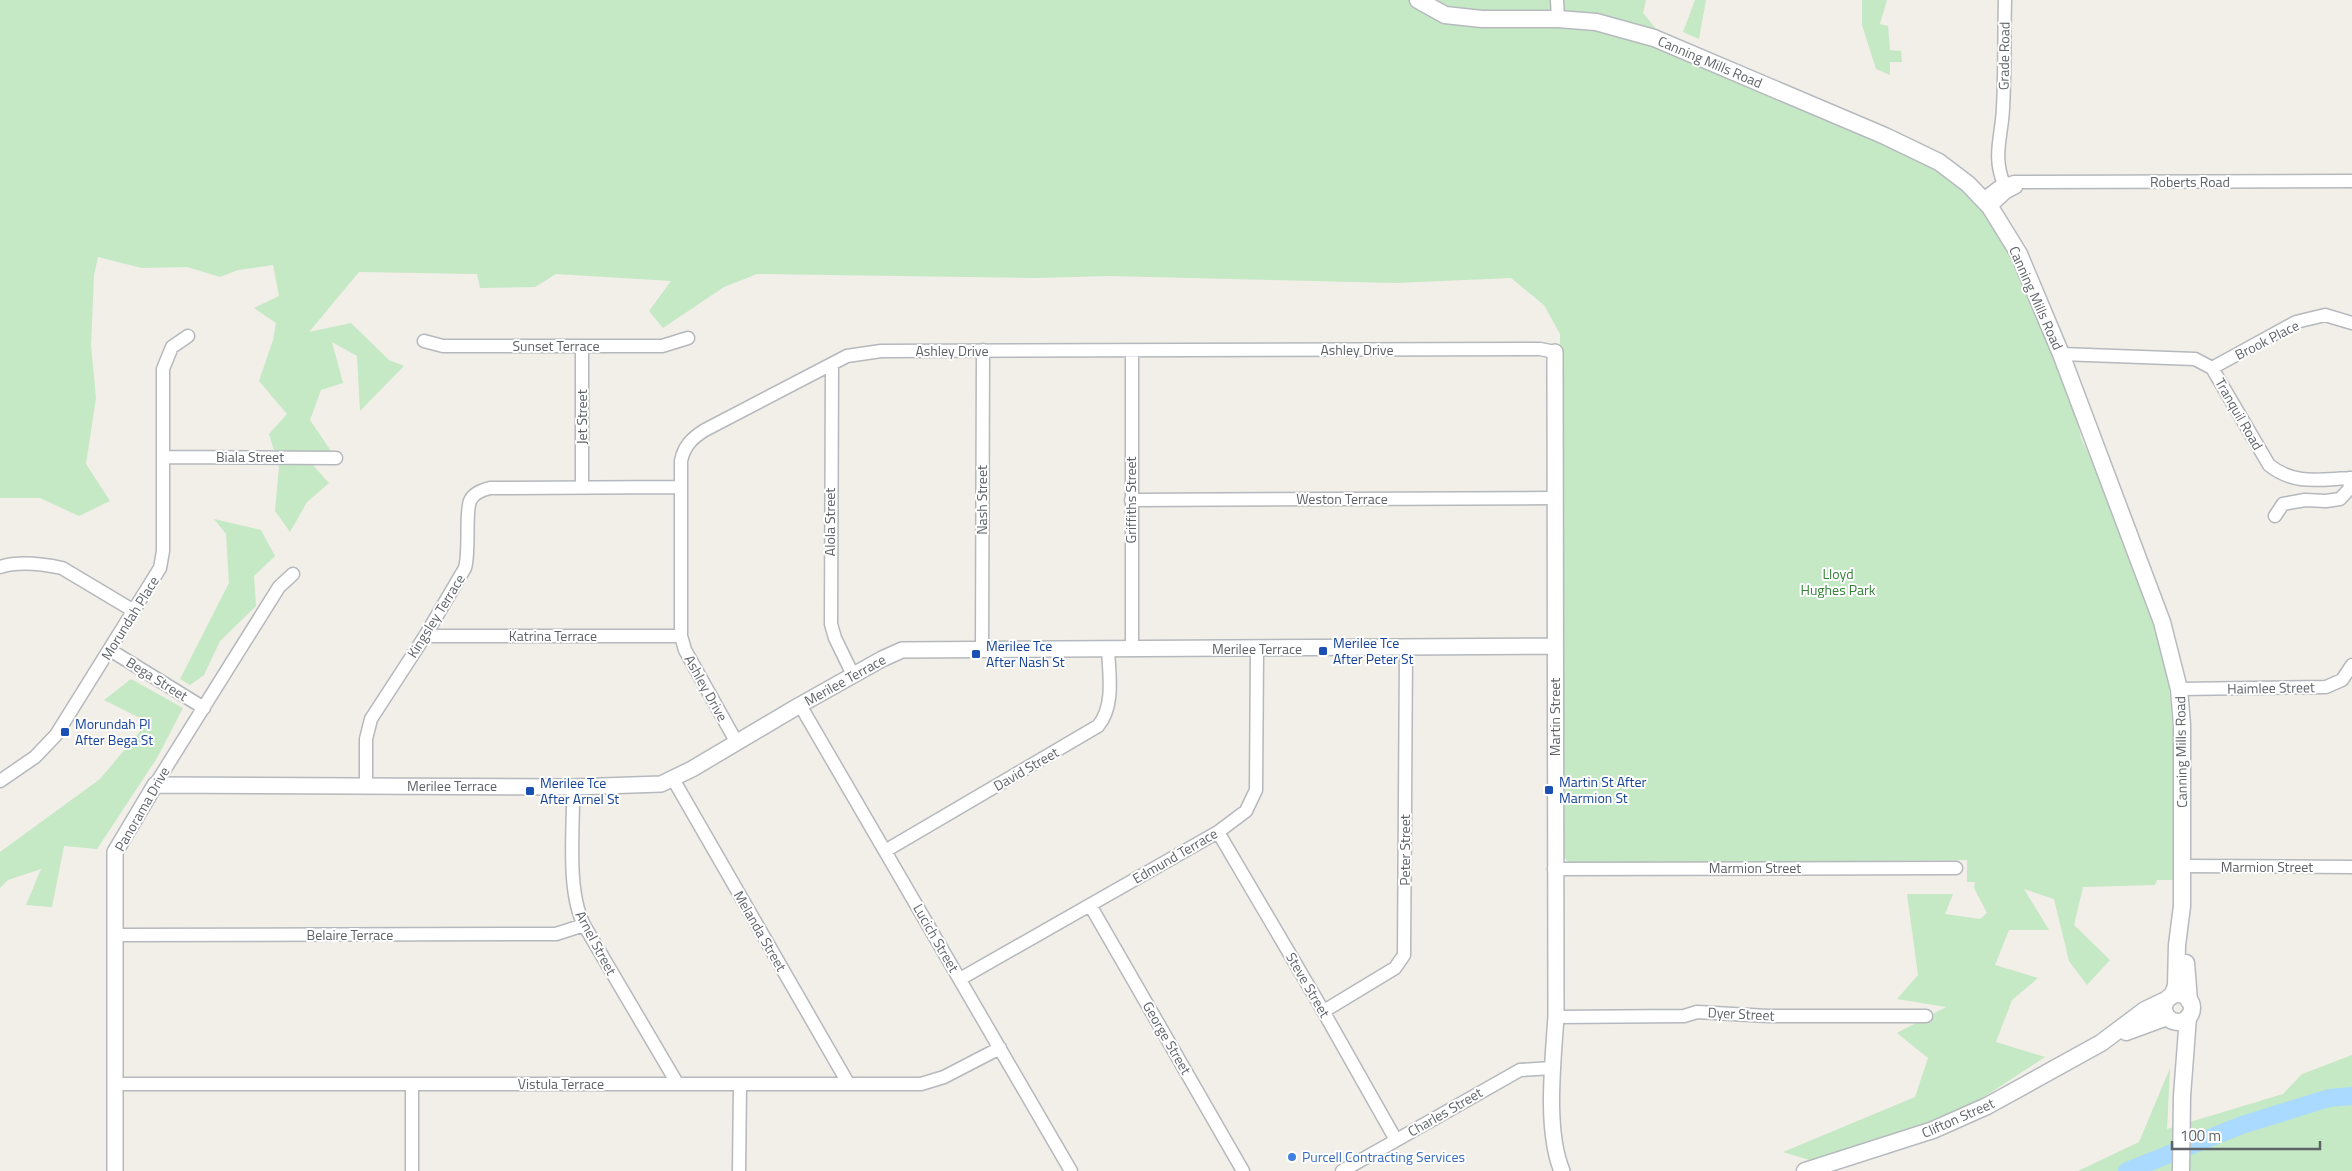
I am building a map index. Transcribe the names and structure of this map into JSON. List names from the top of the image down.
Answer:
{
  "streets": {
    "main road": ["Canning Mills Road", "Clifton Street"],
    "street": [
      "Grade Road",
      "Roberts Road",
      "Brook Place",
      "Sunset Terrace",
      "Ashley Drive",
      "Tranquil Road",
      "Jet Street",
      "Biala Street",
      "Weston Terrace",
      "Nash Street",
      "Griffiths Street",
      "Alola Street",
      "Kingsley Terrace",
      "Morundah Place",
      "Katrina Terrace",
      "Merilee Terrace",
      "Bega Street",
      "Haimlee Street",
      "Martin Street",
      "David Street",
      "Panorama Drive",
      "Peter Street",
      "Edmund Terrace",
      "Marmion Street",
      "Melanda Street",
      "Belaire Terrace",
      "Lucich Street",
      "Arnel Street",
      "Steve Street",
      "Dyer Street",
      "George Street",
      "Vistula Terrace",
      "Charles Street"
    ]
  },
  "crossings": [
    ["Grade Road", "Roberts Road"],
    ["Canning Mills Road", "Tranquil Road"],
    ["Canning Mills Road", "Haimlee Street"],
    ["Canning Mills Road", "Marmion Street"],
    ["Canning Mills Road", "Clifton Street"],
    ["Brook Place", "Tranquil Road"],
    ["Sunset Terrace", "Jet Street"],
    ["Ashley Drive", "Nash Street"],
    ["Ashley Drive", "Griffiths Street"],
    ["Ashley Drive", "Alola Street"],
    ["Ashley Drive", "Kingsley Terrace"],
    ["Ashley Drive", "Katrina Terrace"],
    ["Ashley Drive", "Merilee Terrace"],
    ["Ashley Drive", "Martin Street"],
    ["Jet Street", "Kingsley Terrace"],
    ["Biala Street", "Morundah Place"],
    ["Weston Terrace", "Griffiths Street"],
    ["Weston Terrace", "Martin Street"],
    ["Nash Street", "Merilee Terrace"],
    ["Griffiths Street", "Merilee Terrace"],
    ["Alola Street", "Merilee Terrace"],
    ["Kingsley Terrace", "Katrina Terrace"],
    ["Kingsley Terrace", "Merilee Terrace"],
    ["Morundah Place", "Bega Street"],
    ["Merilee Terrace", "Martin Street"],
    ["Merilee Terrace", "David Street"],
    ["Merilee Terrace", "Panorama Drive"],
    ["Merilee Terrace", "Peter Street"],
    ["Merilee Terrace", "Edmund Terrace"],
    ["Merilee Terrace", "Melanda Street"],
    ["Merilee Terrace", "Lucich Street"],
    ["Merilee Terrace", "Arnel Street"],
    ["Bega Street", "Panorama Drive"],
    ["Martin Street", "Marmion Street"],
    ["Martin Street", "Dyer Street"],
    ["Martin Street", "Charles Street"],
    ["David Street", "Lucich Street"],
    ["Panorama Drive", "Belaire Terrace"],
    ["Panorama Drive", "Vistula Terrace"],
    ["Peter Street", "Steve Street"],
    ["Edmund Terrace", "Lucich Street"],
    ["Edmund Terrace", "Steve Street"],
    ["Edmund Terrace", "George Street"],
    ["Melanda Street", "Vistula Terrace"],
    ["Belaire Terrace", "Arnel Street"],
    ["Lucich Street", "Vistula Terrace"],
    ["Arnel Street", "Vistula Terrace"],
    ["Steve Street", "Charles Street"]
  ],
  "parks": ["Lloyd Hughes Park"],
  "places": {
    "transit": [
      "Merilee Tce After Peter St",
      "Merilee Tce After Nash St",
      "Morundah Pl After Bega St",
      "Martin St After Marmion St",
      "Merilee Tce After Arnel St"
    ],
    "other": ["Purcell Contracting Services"]
  },
  "scale_bar": "100 m"
}
